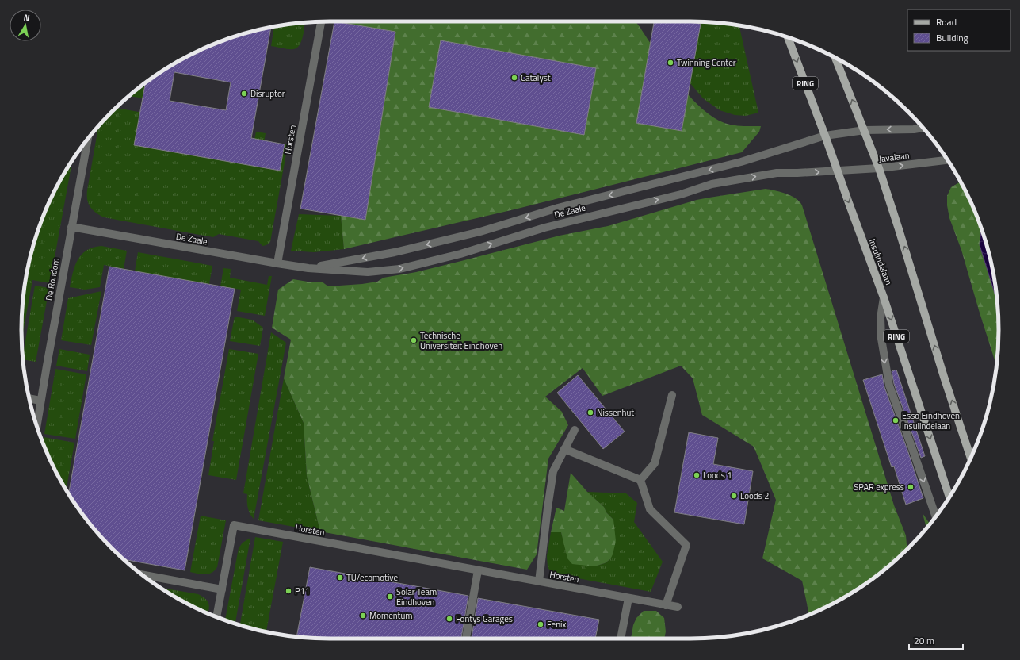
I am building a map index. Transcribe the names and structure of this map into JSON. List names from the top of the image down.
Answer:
{
  "streets": {
    "main road": ["RING", "Insulindelaan"],
    "street": [
      "Horsten",
      "Javalaan",
      "De Zaale",
      "De Rondom"
    ]
  },
  "crossings": [
    ["Horsten", "De Zaale"],
    ["Javalaan", "De Zaale"],
    ["Javalaan", "Insulindelaan"],
    ["De Zaale", "Insulindelaan"],
    ["De Zaale", "De Rondom"]
  ],
  "places": [
    "Twinning Center",
    "Catalyst",
    "Disruptor",
    "Technische Universiteit Eindhoven",
    "Nissenhut",
    "Esso Eindhoven Insulindelaan",
    "Loods 1",
    "SPAR express",
    "Loods 2",
    "TU/ecomotive",
    "P11",
    "Solar Team Eindhoven",
    "Momentum",
    "Fontys Garages",
    "Fenix"
  ],
  "legend": ["Road", "Building"],
  "scale_bar": "20 m",
  "north": "top"
}
